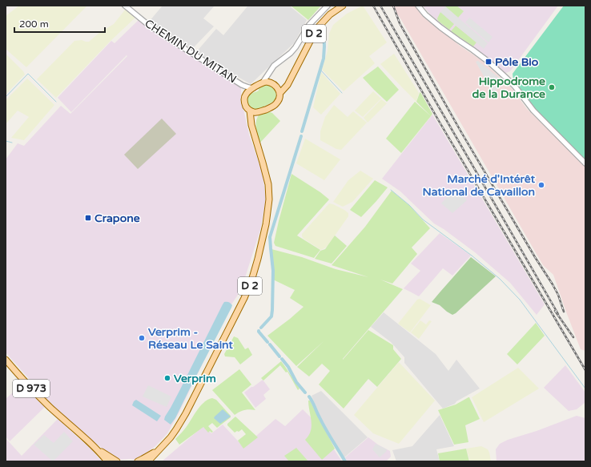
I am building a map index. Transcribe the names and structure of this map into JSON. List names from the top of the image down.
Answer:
{
  "streets": {
    "main road": ["D 2", "D 973"],
    "street": ["CHEMIN DU MITAN"]
  },
  "crossings": [
    ["D 2", "CHEMIN DU MITAN"]
  ],
  "places": {
    "transit": ["Pôle Bio", "Crapone"],
    "other": [
      "Hippodrome de la Durance",
      "Marché d'Intérêt National de Cavaillon",
      "Verprim - Réseau Le Saint",
      "Verprim"
    ]
  },
  "scale_bar": "200 m"
}
